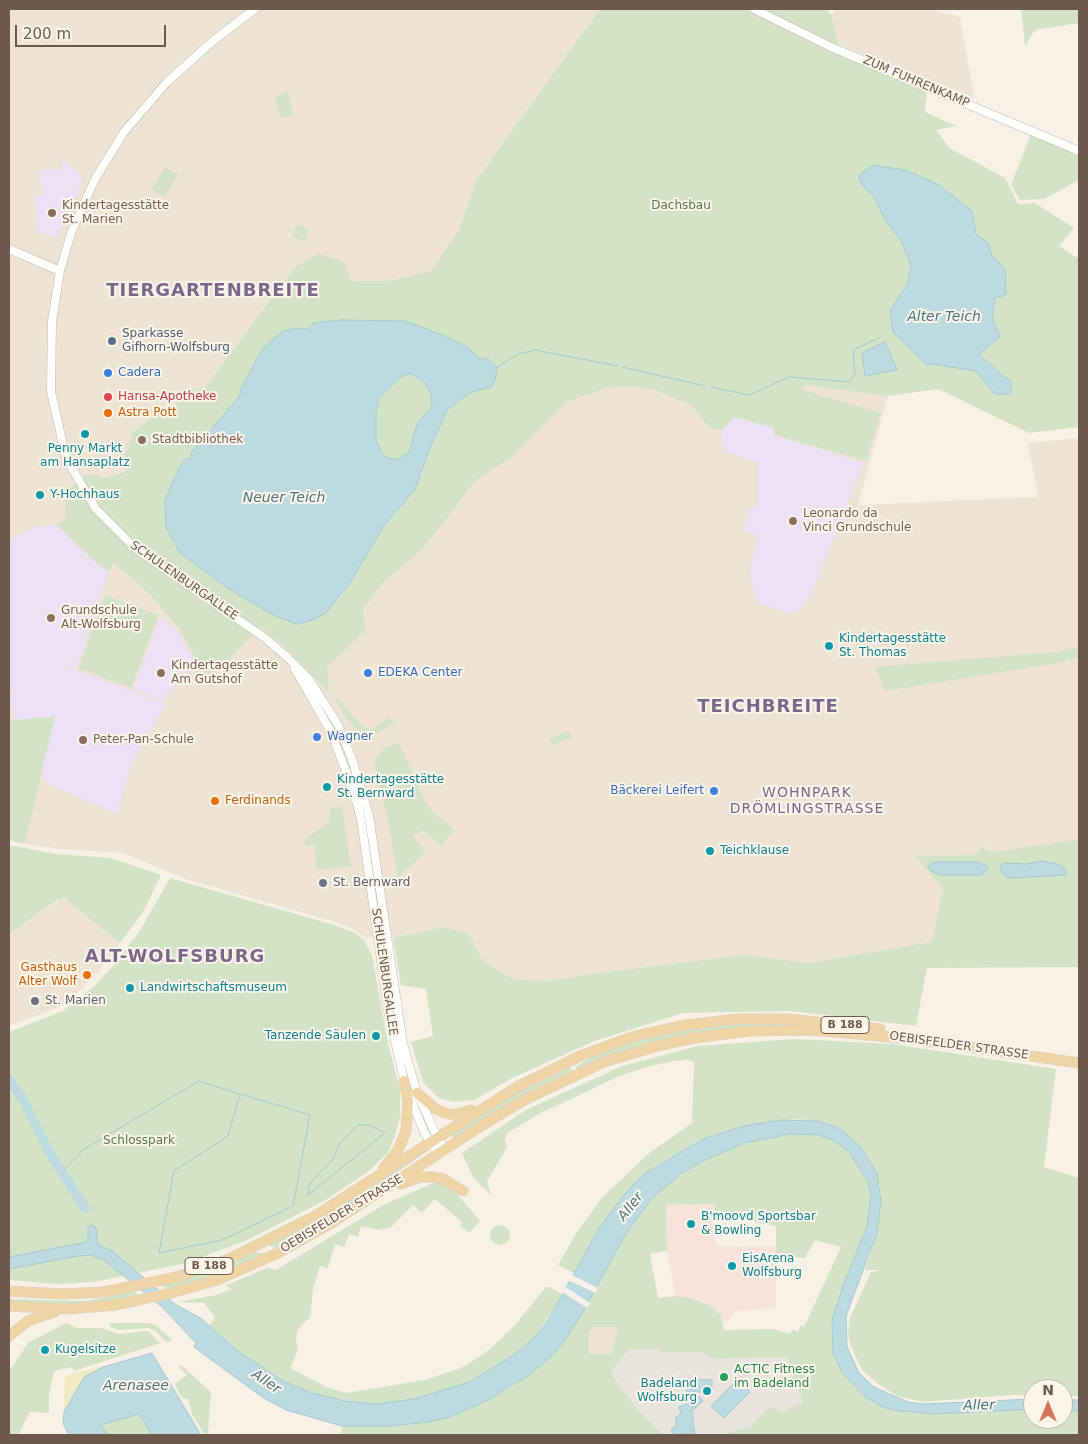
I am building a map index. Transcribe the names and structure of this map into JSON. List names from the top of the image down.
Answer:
{
  "streets": {
    "main road": ["B 188", "OEBISFELDER STRASSE"],
    "street": ["ZUM FUHRENKAMP", "SCHULENBURGALLEE"]
  },
  "crossings": [
    ["SCHULENBURGALLEE", "B 188"],
    ["SCHULENBURGALLEE", "OEBISFELDER STRASSE"],
    ["B 188", "OEBISFELDER STRASSE"]
  ],
  "districts": [
    "TIERGARTENBREITE",
    "TEICHBREITE",
    "WOHNPARK DRÖMLINGSTRASSE",
    "ALT-WOLFSBURG"
  ],
  "water": [
    "Alter Teich",
    "Neuer Teich",
    "Aller",
    "Arenasee"
  ],
  "parks": ["Dachsbau", "Schlosspark"],
  "places": [
    "Kindertagesstätte St. Marien",
    "Sparkasse Gifhorn-Wolfsburg",
    "Cadera",
    "Hansa-Apotheke",
    "Astra Pott",
    "Penny Markt am Hansaplatz",
    "Stadtbibliothek",
    "Y-Hochhaus",
    "Leonardo da Vinci Grundschule",
    "Grundschule Alt-Wolfsburg",
    "Kindertagesstätte St. Thomas",
    "Kindertagesstätte Am Gutshof",
    "EDEKA Center",
    "Wagner",
    "Peter-Pan-Schule",
    "Kindertagesstätte St. Bernward",
    "Bäckerei Leifert",
    "Ferdinands",
    "Teichklause",
    "St. Bernward",
    "Gasthaus Alter Wolf",
    "Landwirtschaftsmuseum",
    "St. Marien",
    "Tanzende Säulen",
    "B'moovd Sportsbar & Bowling",
    "EisArena Wolfsburg",
    "Kugelsitze",
    "ACTIC Fitness im Badeland",
    "Badeland Wolfsburg"
  ],
  "scale_bar": "200 m",
  "north": "top"
}
